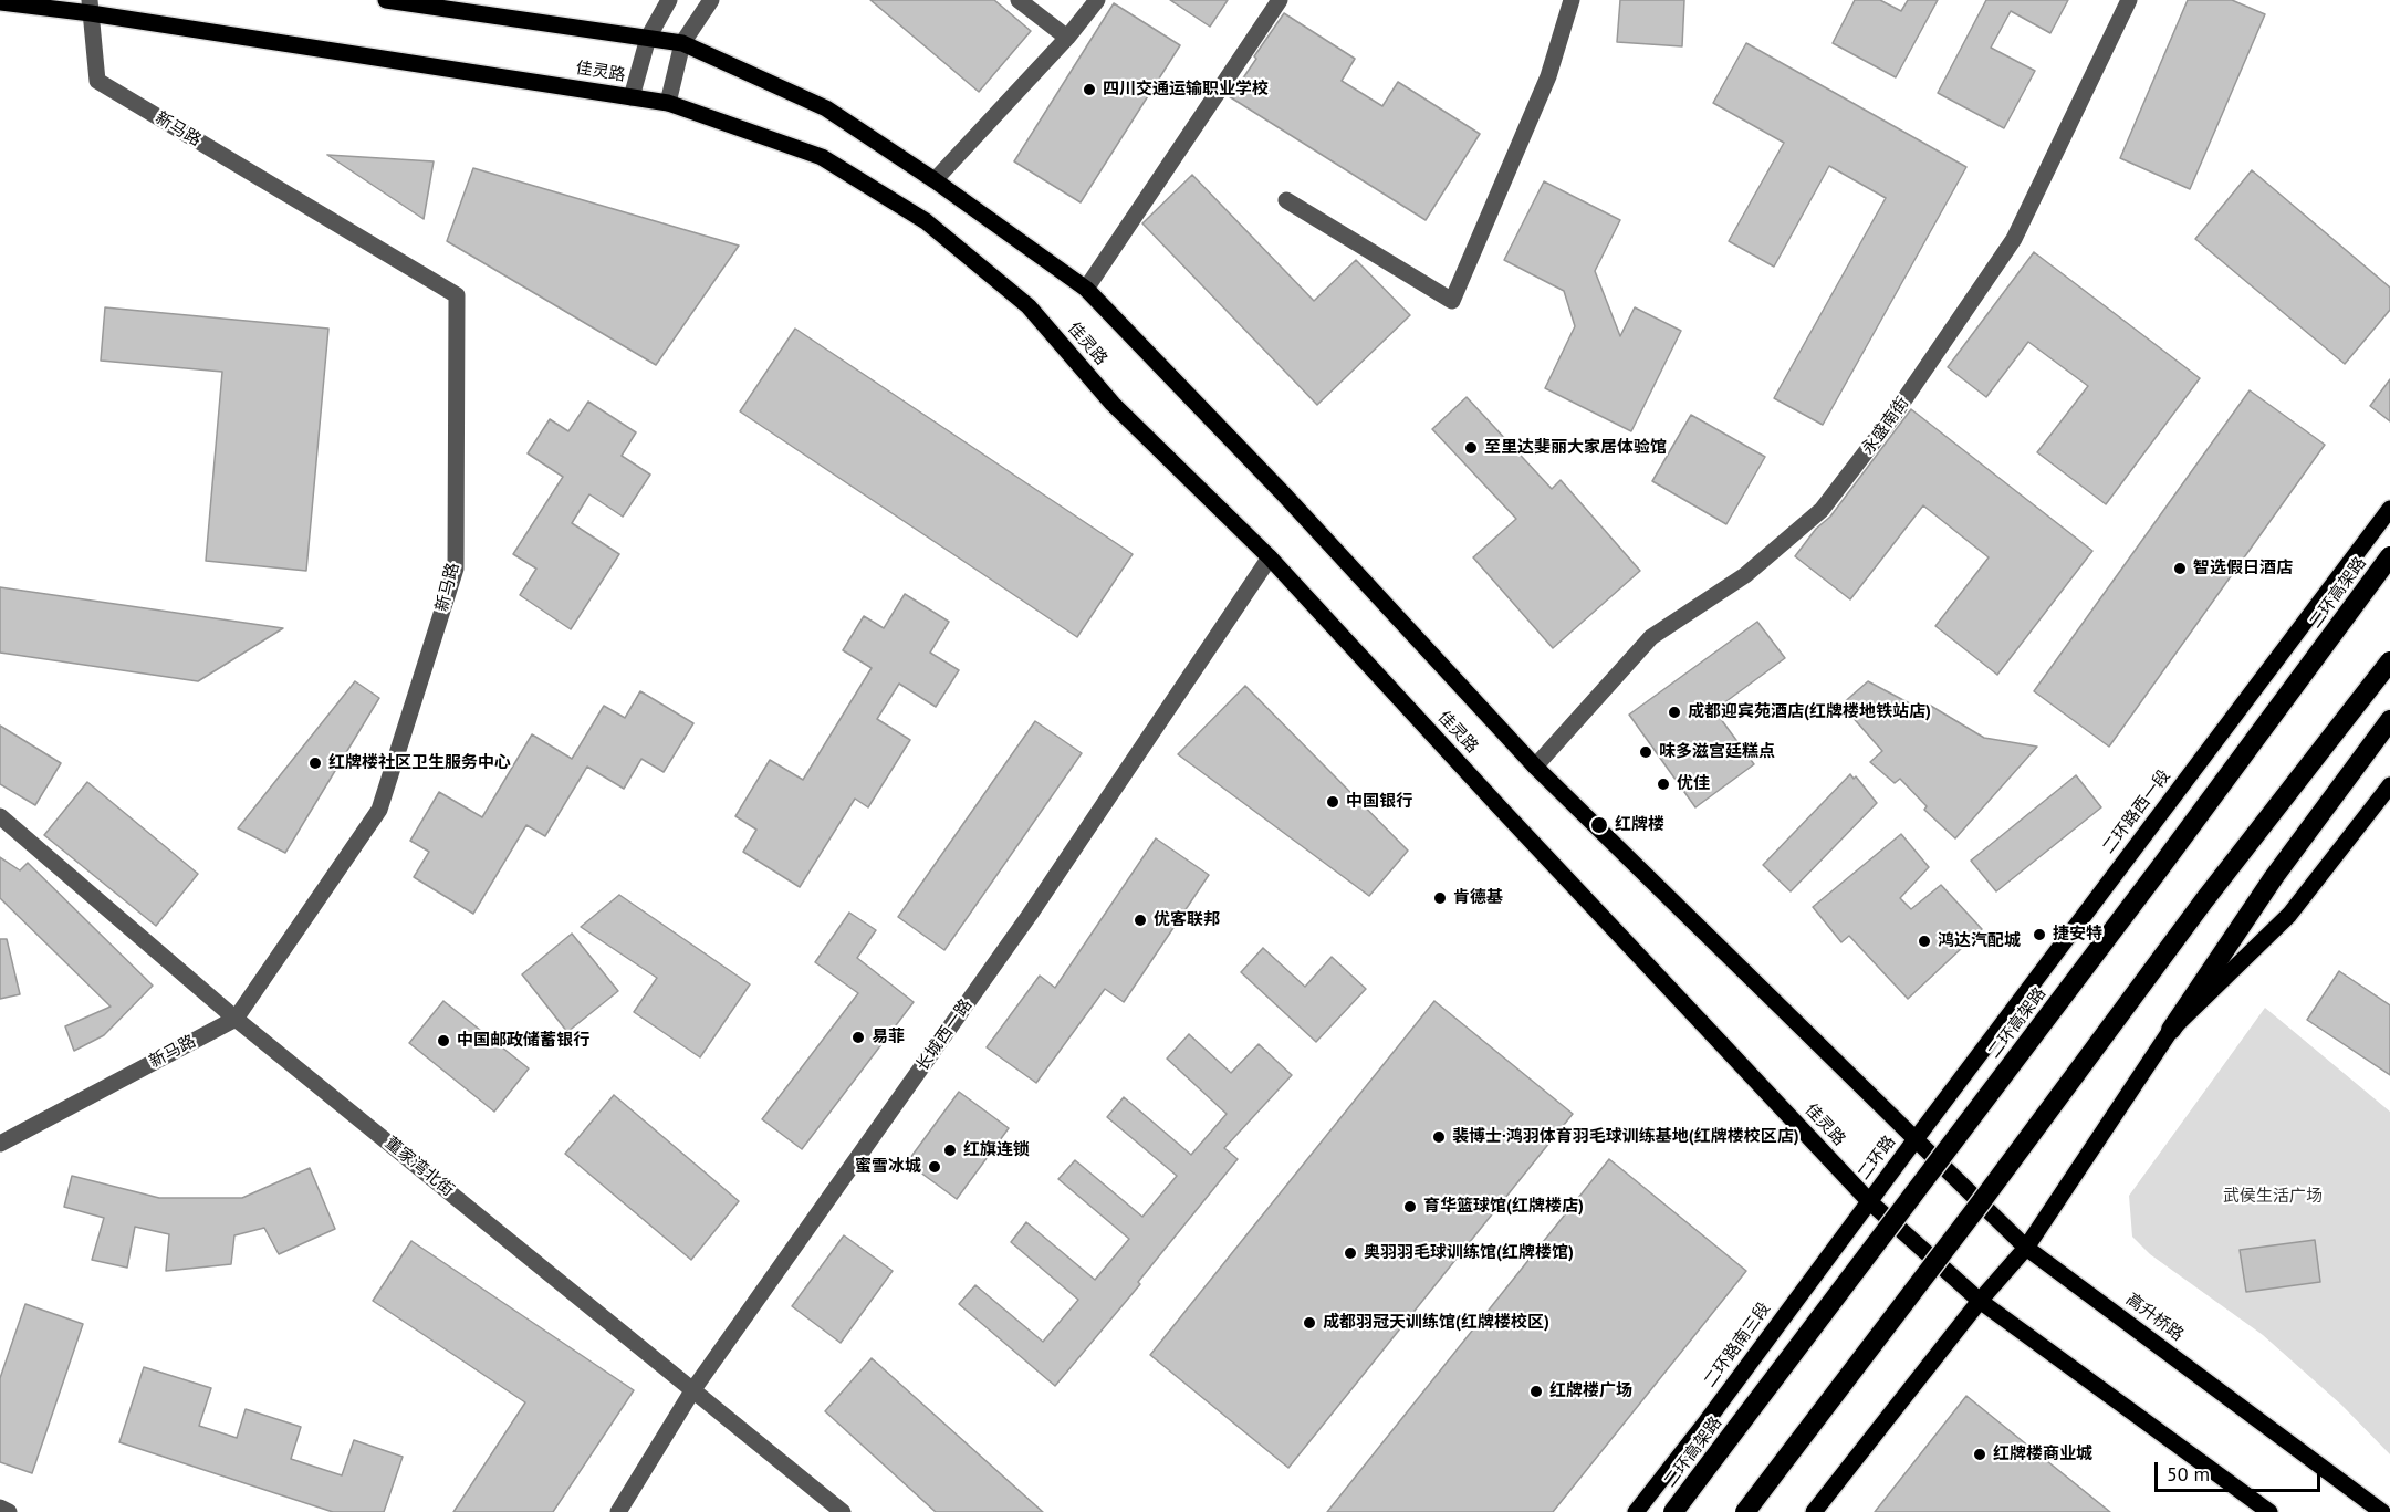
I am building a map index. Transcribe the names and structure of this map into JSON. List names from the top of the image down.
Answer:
{
  "streets": {
    "highway": ["二环高架路"],
    "main road": [
      "佳灵路",
      "二环路西一段",
      "二环路",
      "高升桥路",
      "二环路南三段"
    ],
    "street": [
      "新马路",
      "永盛南街",
      "长城西一路",
      "董家湾北街"
    ]
  },
  "crossings": [
    ["佳灵路", "新马路"],
    ["佳灵路", "永盛南街"],
    ["佳灵路", "二环路西一段"],
    ["佳灵路", "长城西一路"],
    ["佳灵路", "二环路"],
    ["佳灵路", "高升桥路"],
    ["佳灵路", "二环路南三段"],
    ["新马路", "董家湾北街"],
    ["二环路西一段", "二环路"],
    ["二环路西一段", "高升桥路"],
    ["长城西一路", "董家湾北街"],
    ["二环路", "高升桥路"],
    ["二环路", "二环路南三段"]
  ],
  "parks": ["武侯生活广场"],
  "places": [
    "四川交通运输职业学校",
    "至里达斐丽大家居体验馆",
    "智选假日酒店",
    "成都迎宾苑酒店(红牌楼地铁站店)",
    "味多滋宫廷糕点",
    "红牌楼社区卫生服务中心",
    "优佳",
    "中国银行",
    "红牌楼",
    "肯德基",
    "优客联邦",
    "捷安特",
    "鸿达汽配城",
    "易菲",
    "中国邮政储蓄银行",
    "裴博士·鸿羽体育羽毛球训练基地(红牌楼校区店)",
    "红旗连锁",
    "蜜雪冰城",
    "育华篮球馆(红牌楼店)",
    "奥羽羽毛球训练馆(红牌楼馆)",
    "成都羽冠天训练馆(红牌楼校区)",
    "红牌楼广场",
    "红牌楼商业城"
  ],
  "scale_bar": "50 m"
}
